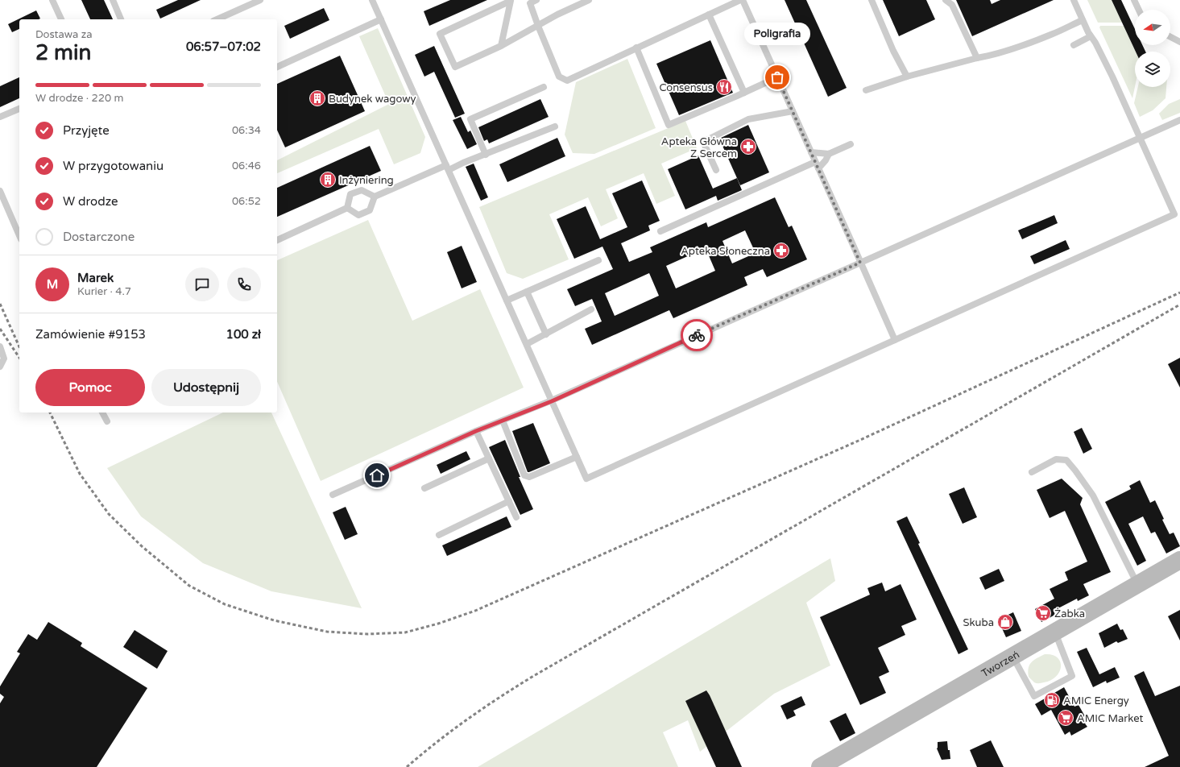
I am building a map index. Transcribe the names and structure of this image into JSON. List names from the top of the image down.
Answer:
{
  "streets": {
    "street": ["Tworzeń"]
  },
  "places": {
    "other": ["Poligrafia"],
    "restaurant": ["Consensus"],
    "building": ["Budynek wagowy", "Inżyniering"],
    "pharmacy": ["Apteka Główna Z Sercem", "Apteka Słoneczna"],
    "supermarket": ["Żabka", "AMIC Market"],
    "shop": ["Skuba"],
    "fuel station": ["AMIC Energy"]
  },
  "north": "left",
  "page": {
    "heading": ["2 min", "Dostawa za", "06:57–07:02"],
    "panel": [
      "Marek",
      "Kurier · 4.7",
      "Zamówienie #9153",
      "100 zł"
    ],
    "bubble": "Poligrafia",
    "bar": "W drodze · 220 m",
    "list": [
      ["Przyjęte", "06:34"],
      ["W przygotowaniu", "06:46"],
      ["W drodze", "06:52"],
      "Dostarczone"
    ],
    "round": "M",
    "buttons": ["Pomoc", "Udostępnij"]
  }
}
